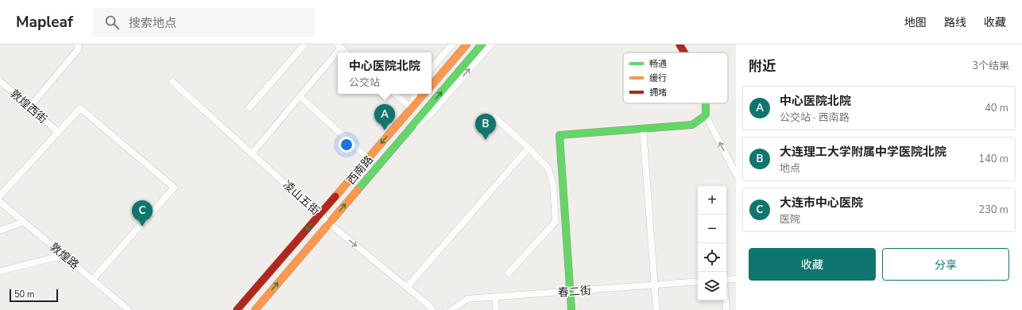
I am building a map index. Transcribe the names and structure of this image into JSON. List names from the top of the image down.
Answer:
{
  "streets": {
    "main road": ["西南路"],
    "street": [
      "敦煌西街",
      "凌山五街",
      "敦煌路",
      "春二街"
    ]
  },
  "crossings": [
    ["西南路", "凌山五街"]
  ],
  "legend": ["畅通", "缓行", "拥堵"],
  "scale_bar": "50 m",
  "page": {
    "header": "Mapleaf",
    "search": "搜索地点",
    "nav": ["地图", "路线", "收藏"],
    "heading": ["附近", "3个结果"],
    "popup": ["中心医院北院", "公交站"],
    "list": [
      {
        "mark": "A",
        "name": "中心医院北院",
        "note": "公交站 · 西南路",
        "value": "40 m"
      },
      {
        "mark": "B",
        "name": "大连理工大学附属中学医院北院",
        "note": "地点",
        "value": "140 m"
      },
      {
        "mark": "C",
        "name": "大连市中心医院",
        "note": "医院",
        "value": "230 m"
      }
    ],
    "pins": ["A", "B", "C"],
    "map_buttons": ["+", "−"],
    "buttons": ["收藏", "分享"],
    "scale": "50 m"
  }
}
